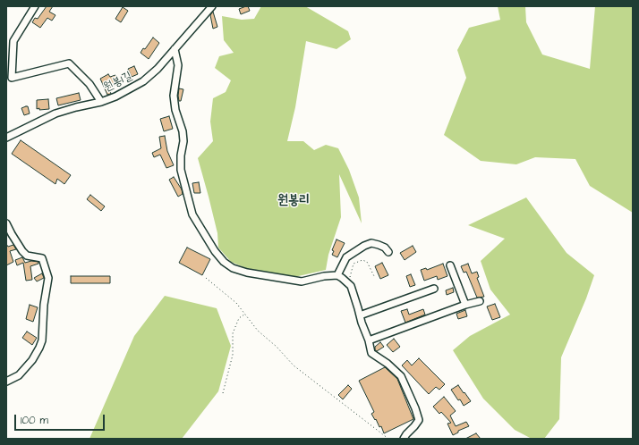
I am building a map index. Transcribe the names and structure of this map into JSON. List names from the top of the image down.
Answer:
{
  "streets": {
    "street": ["원봉1길"]
  },
  "districts": ["원봉리"],
  "scale_bar": "100 m"
}
